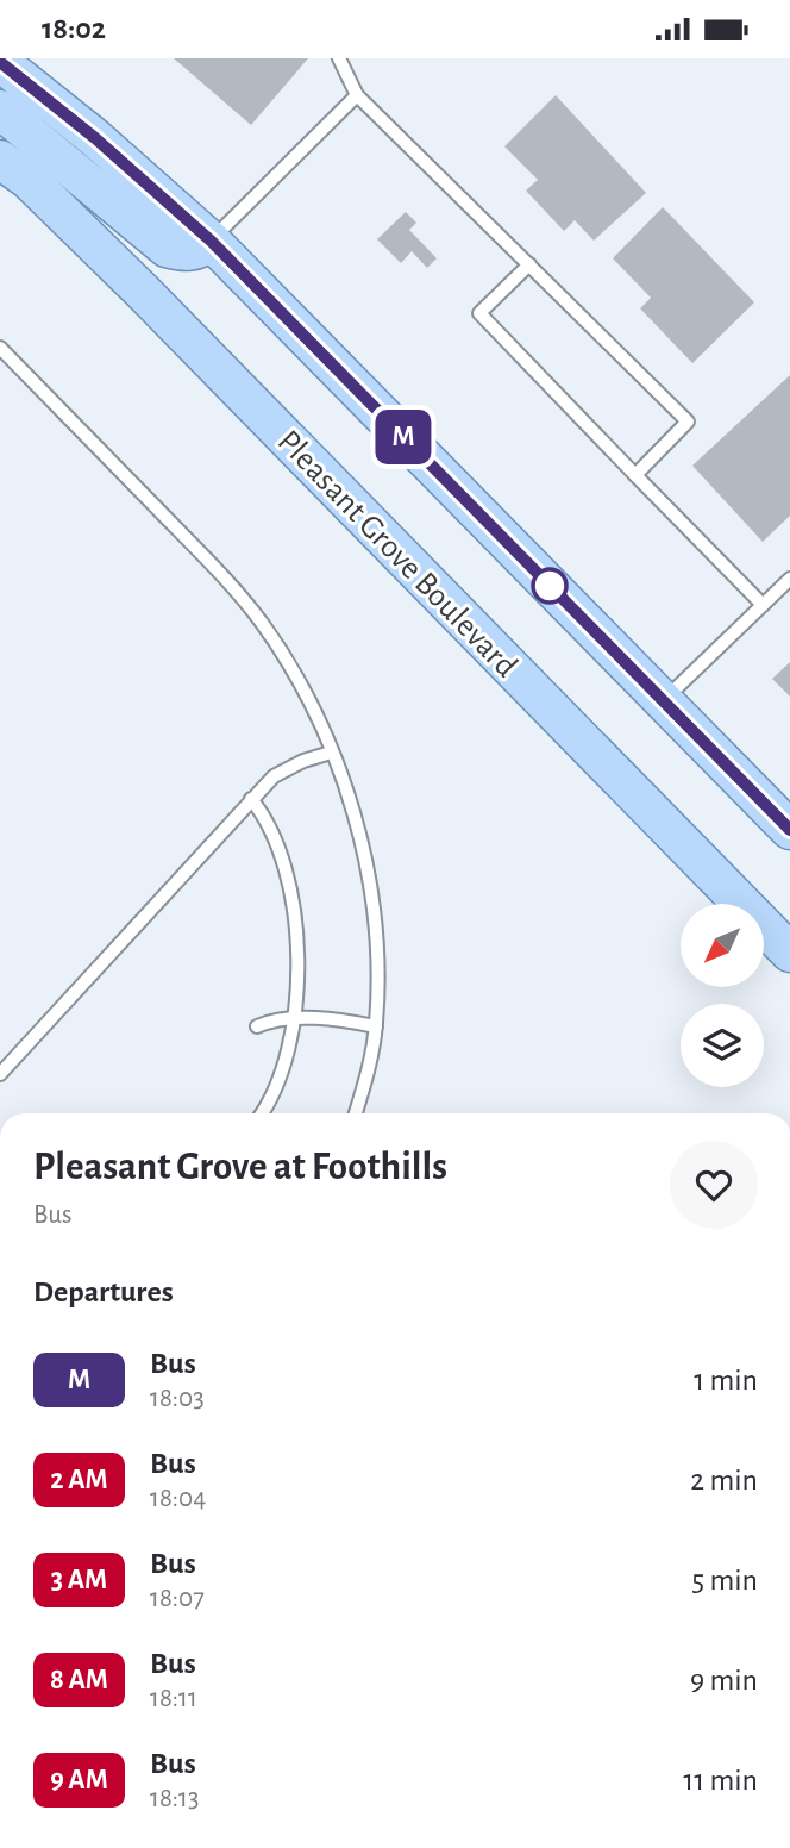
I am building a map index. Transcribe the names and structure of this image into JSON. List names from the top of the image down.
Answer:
{
  "streets": {
    "main road": ["Pleasant Grove Boulevard"]
  },
  "lines": ["bus line M"],
  "north": "bottom left",
  "page": {
    "status": "18:02",
    "on_map": "M",
    "heading": [
      ["Pleasant Grove at Foothills", "Bus"],
      "Departures"
    ],
    "list": [
      {
        "mark": "M",
        "name": "Bus",
        "note": "18:03",
        "value": "1 min"
      },
      {
        "mark": "2 AM",
        "name": "Bus",
        "note": "18:04",
        "value": "2 min"
      },
      {
        "mark": "3 AM",
        "name": "Bus",
        "note": "18:07",
        "value": "5 min"
      },
      {
        "mark": "8 AM",
        "name": "Bus",
        "note": "18:11",
        "value": "9 min"
      },
      {
        "mark": "9 AM",
        "name": "Bus",
        "note": "18:13",
        "value": "11 min"
      }
    ]
  }
}
